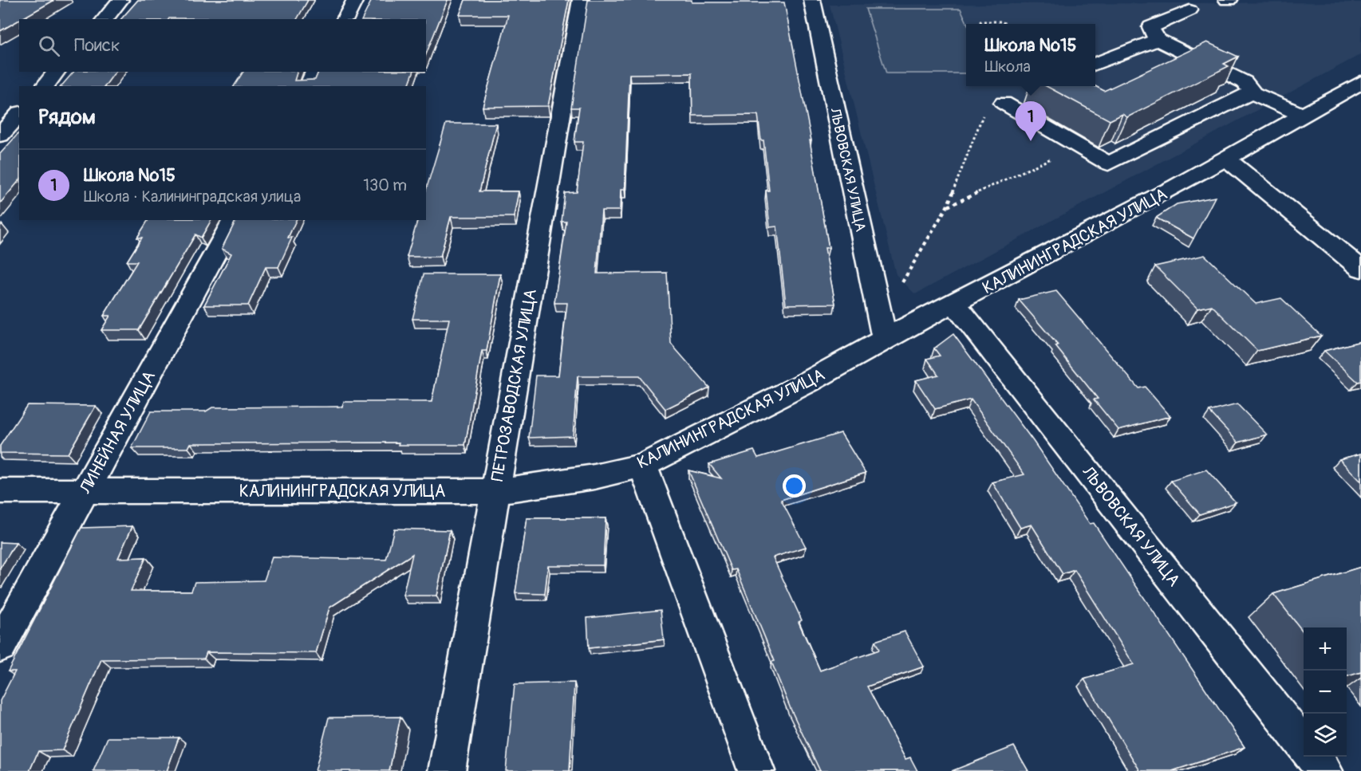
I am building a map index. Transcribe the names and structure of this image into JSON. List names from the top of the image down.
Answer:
{
  "streets": {
    "street": [
      "ЛЬВОВСКАЯ УЛИЦА",
      "КАЛИНИНГРАДСКАЯ УЛИЦА",
      "ПЕТРОЗАВОДСКАЯ УЛИЦА",
      "ЛИНЕЙНАЯ УЛИЦА"
    ]
  },
  "crossings": [
    ["ЛЬВОВСКАЯ УЛИЦА", "КАЛИНИНГРАДСКАЯ УЛИЦА"],
    ["КАЛИНИНГРАДСКАЯ УЛИЦА", "ПЕТРОЗАВОДСКАЯ УЛИЦА"],
    ["КАЛИНИНГРАДСКАЯ УЛИЦА", "ЛИНЕЙНАЯ УЛИЦА"]
  ],
  "page": {
    "search": "Поиск",
    "popup": ["Школа №15", "Школа"],
    "heading": "Рядом",
    "pins": "1",
    "list": [
      {
        "mark": "1",
        "name": "Школа №15",
        "note": "Школа · Калининградская улица",
        "value": "130 m"
      }
    ],
    "map_buttons": ["+", "−"]
  }
}
